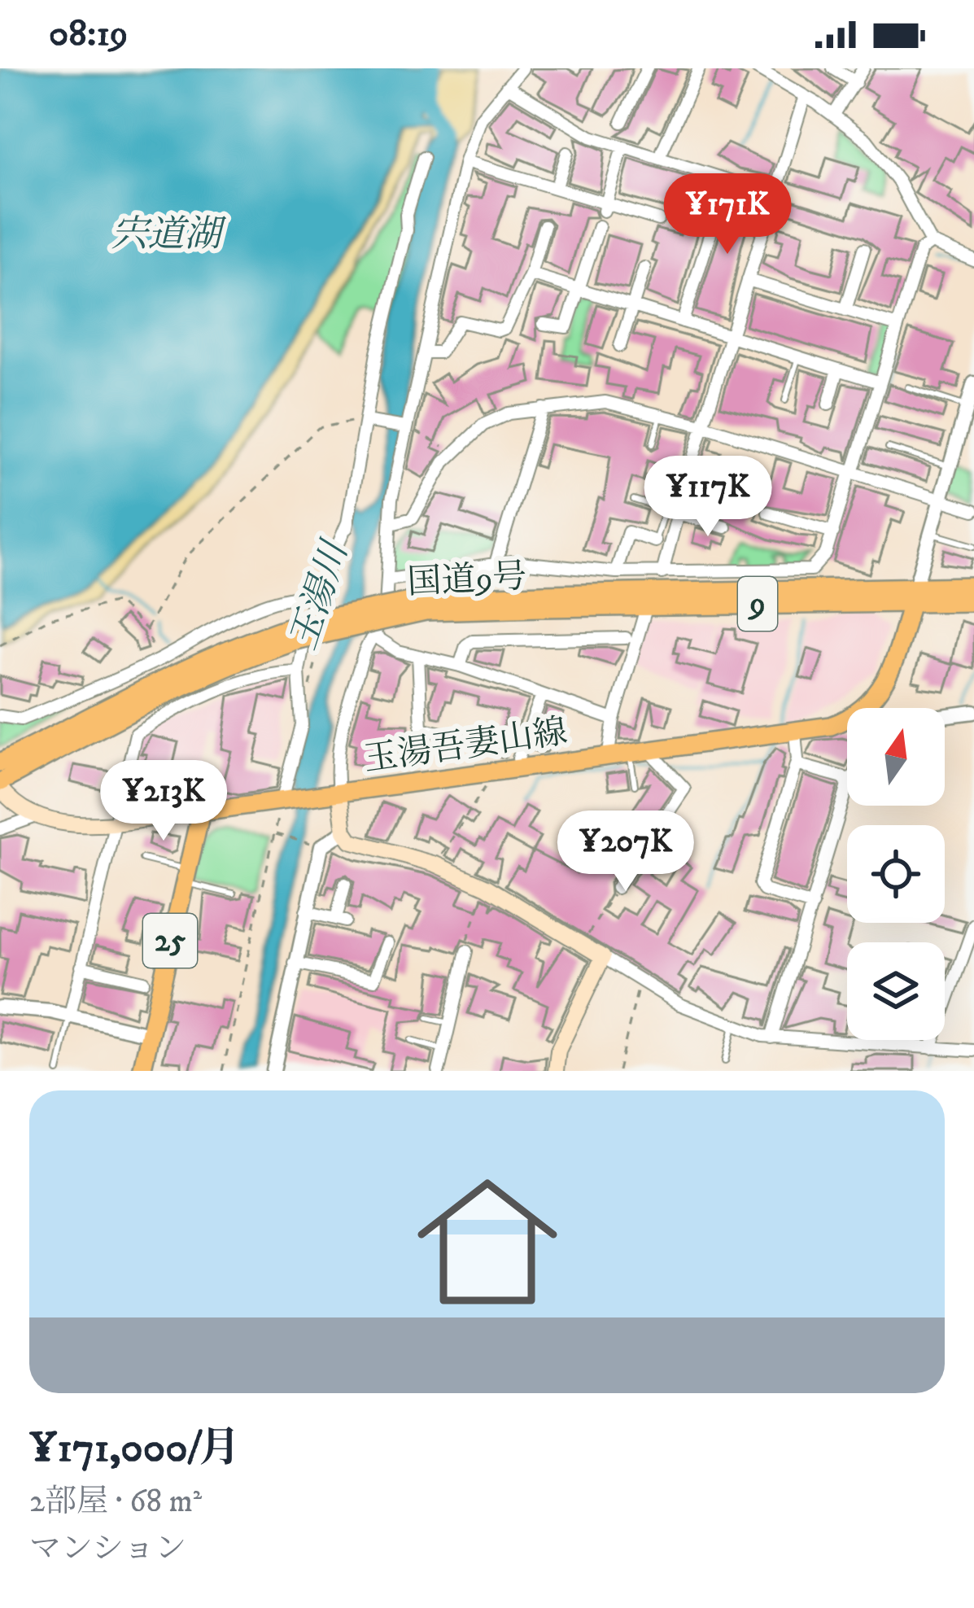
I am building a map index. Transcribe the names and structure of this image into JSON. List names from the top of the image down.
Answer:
{
  "streets": {
    "main road": [
      "国道9号",
      "9",
      "玉湯吾妻山線",
      "25"
    ]
  },
  "crossings": [
    ["玉湯吾妻山線", "25"]
  ],
  "water": ["宍道湖", "玉湯川"],
  "north": "top",
  "page": {
    "status": "08:19",
    "price": [
      "¥171K",
      "¥117K",
      "¥213K",
      "¥207K"
    ],
    "list": [
      {
        "name": "¥171,000/月",
        "note": "2部屋 · 68 m² · マンション"
      }
    ]
  }
}
